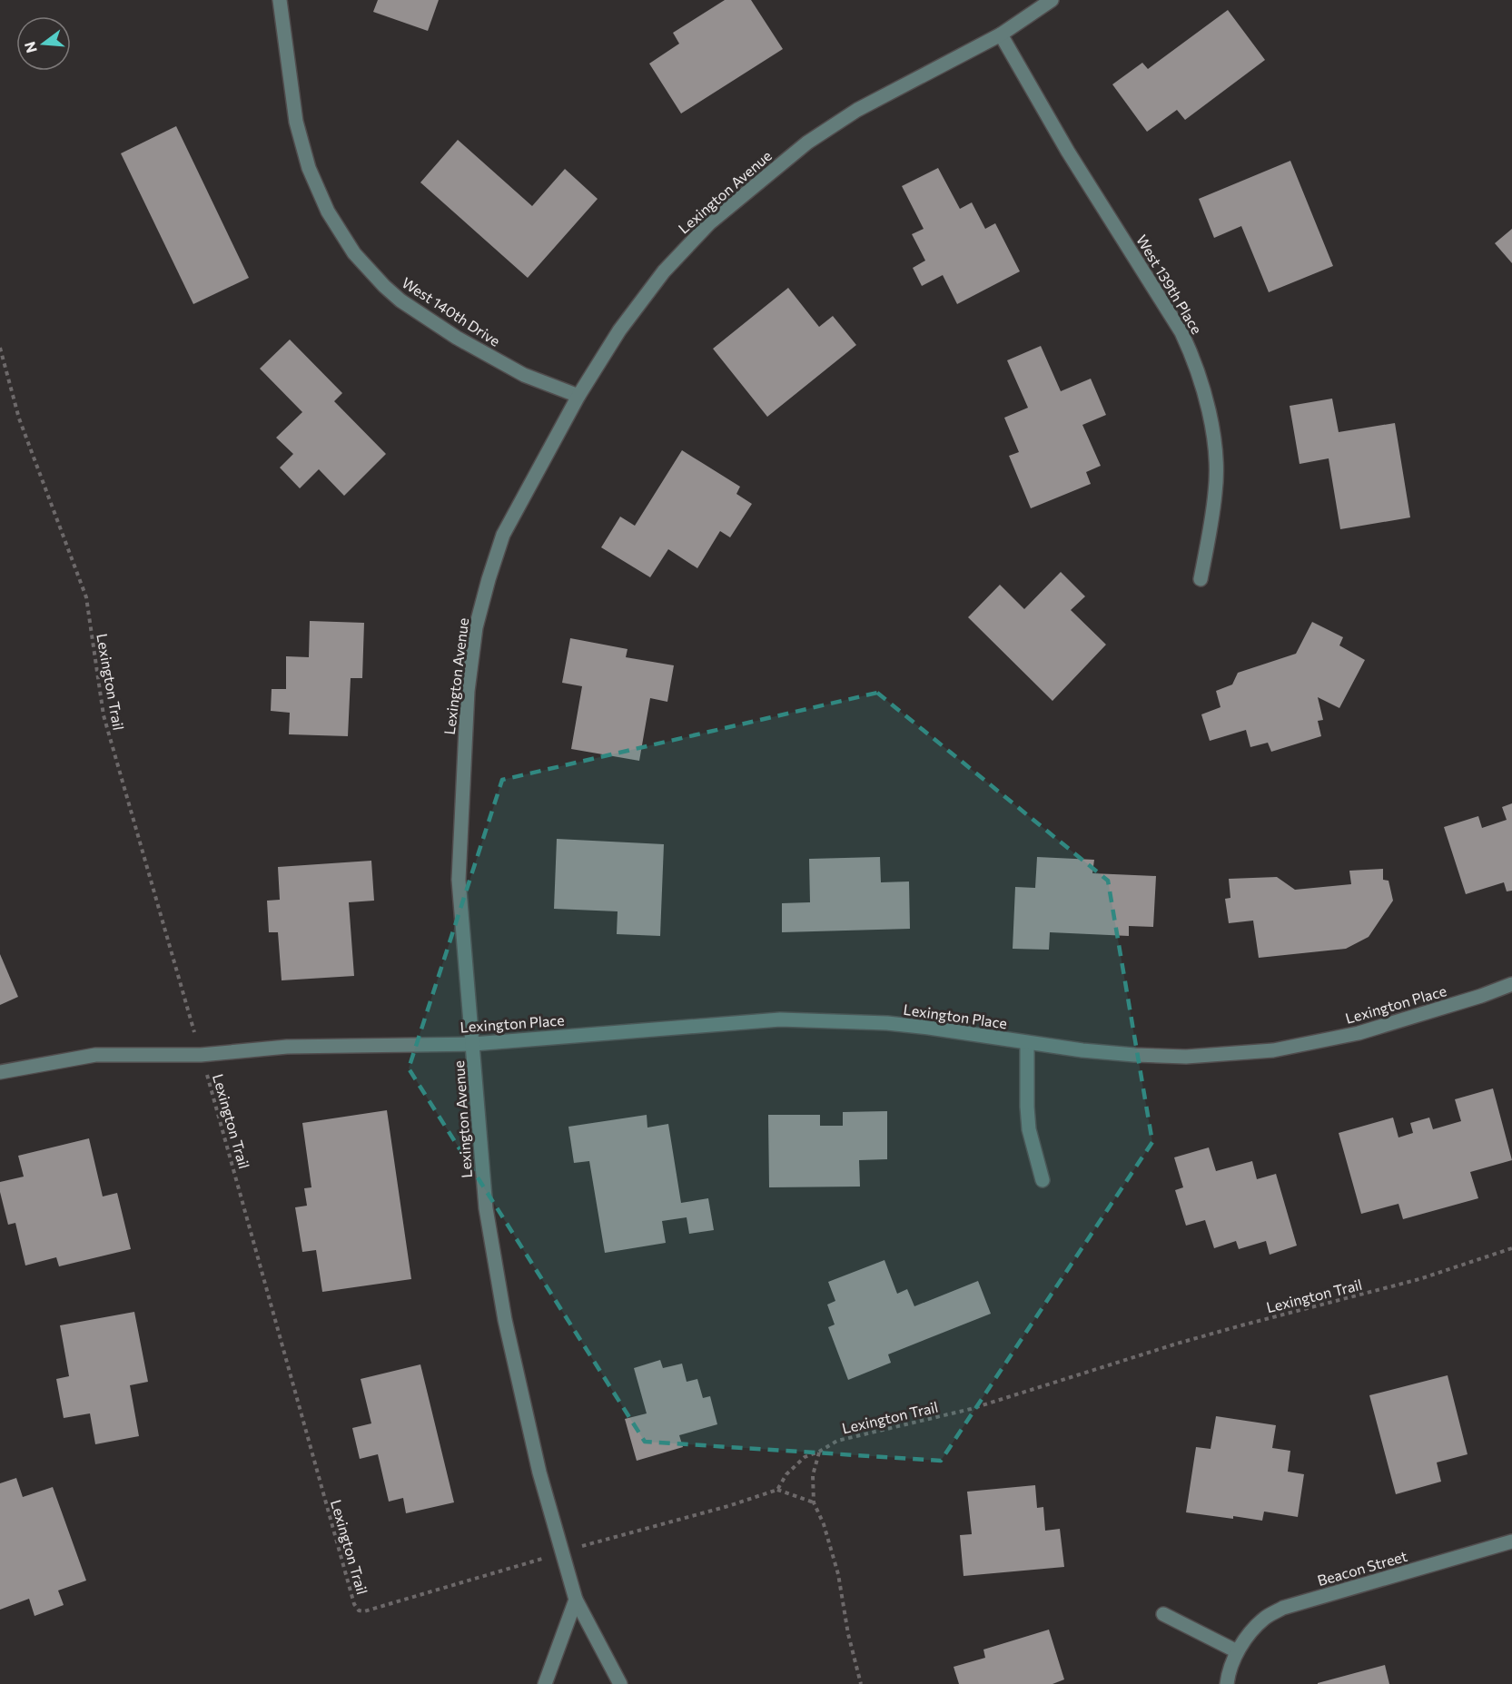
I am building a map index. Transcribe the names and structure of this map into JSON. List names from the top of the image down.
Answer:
{
  "streets": {
    "street": [
      "Lexington Avenue",
      "West 139th Place",
      "West 140th Drive",
      "Lexington Place",
      "Beacon Street"
    ],
    "path": ["Lexington Trail"]
  },
  "crossings": [
    ["Lexington Avenue", "West 139th Place"],
    ["Lexington Avenue", "West 140th Drive"],
    ["Lexington Avenue", "Lexington Trail"],
    ["Lexington Avenue", "Lexington Place"],
    ["Lexington Trail", "Lexington Place"]
  ],
  "north": "left"
}
